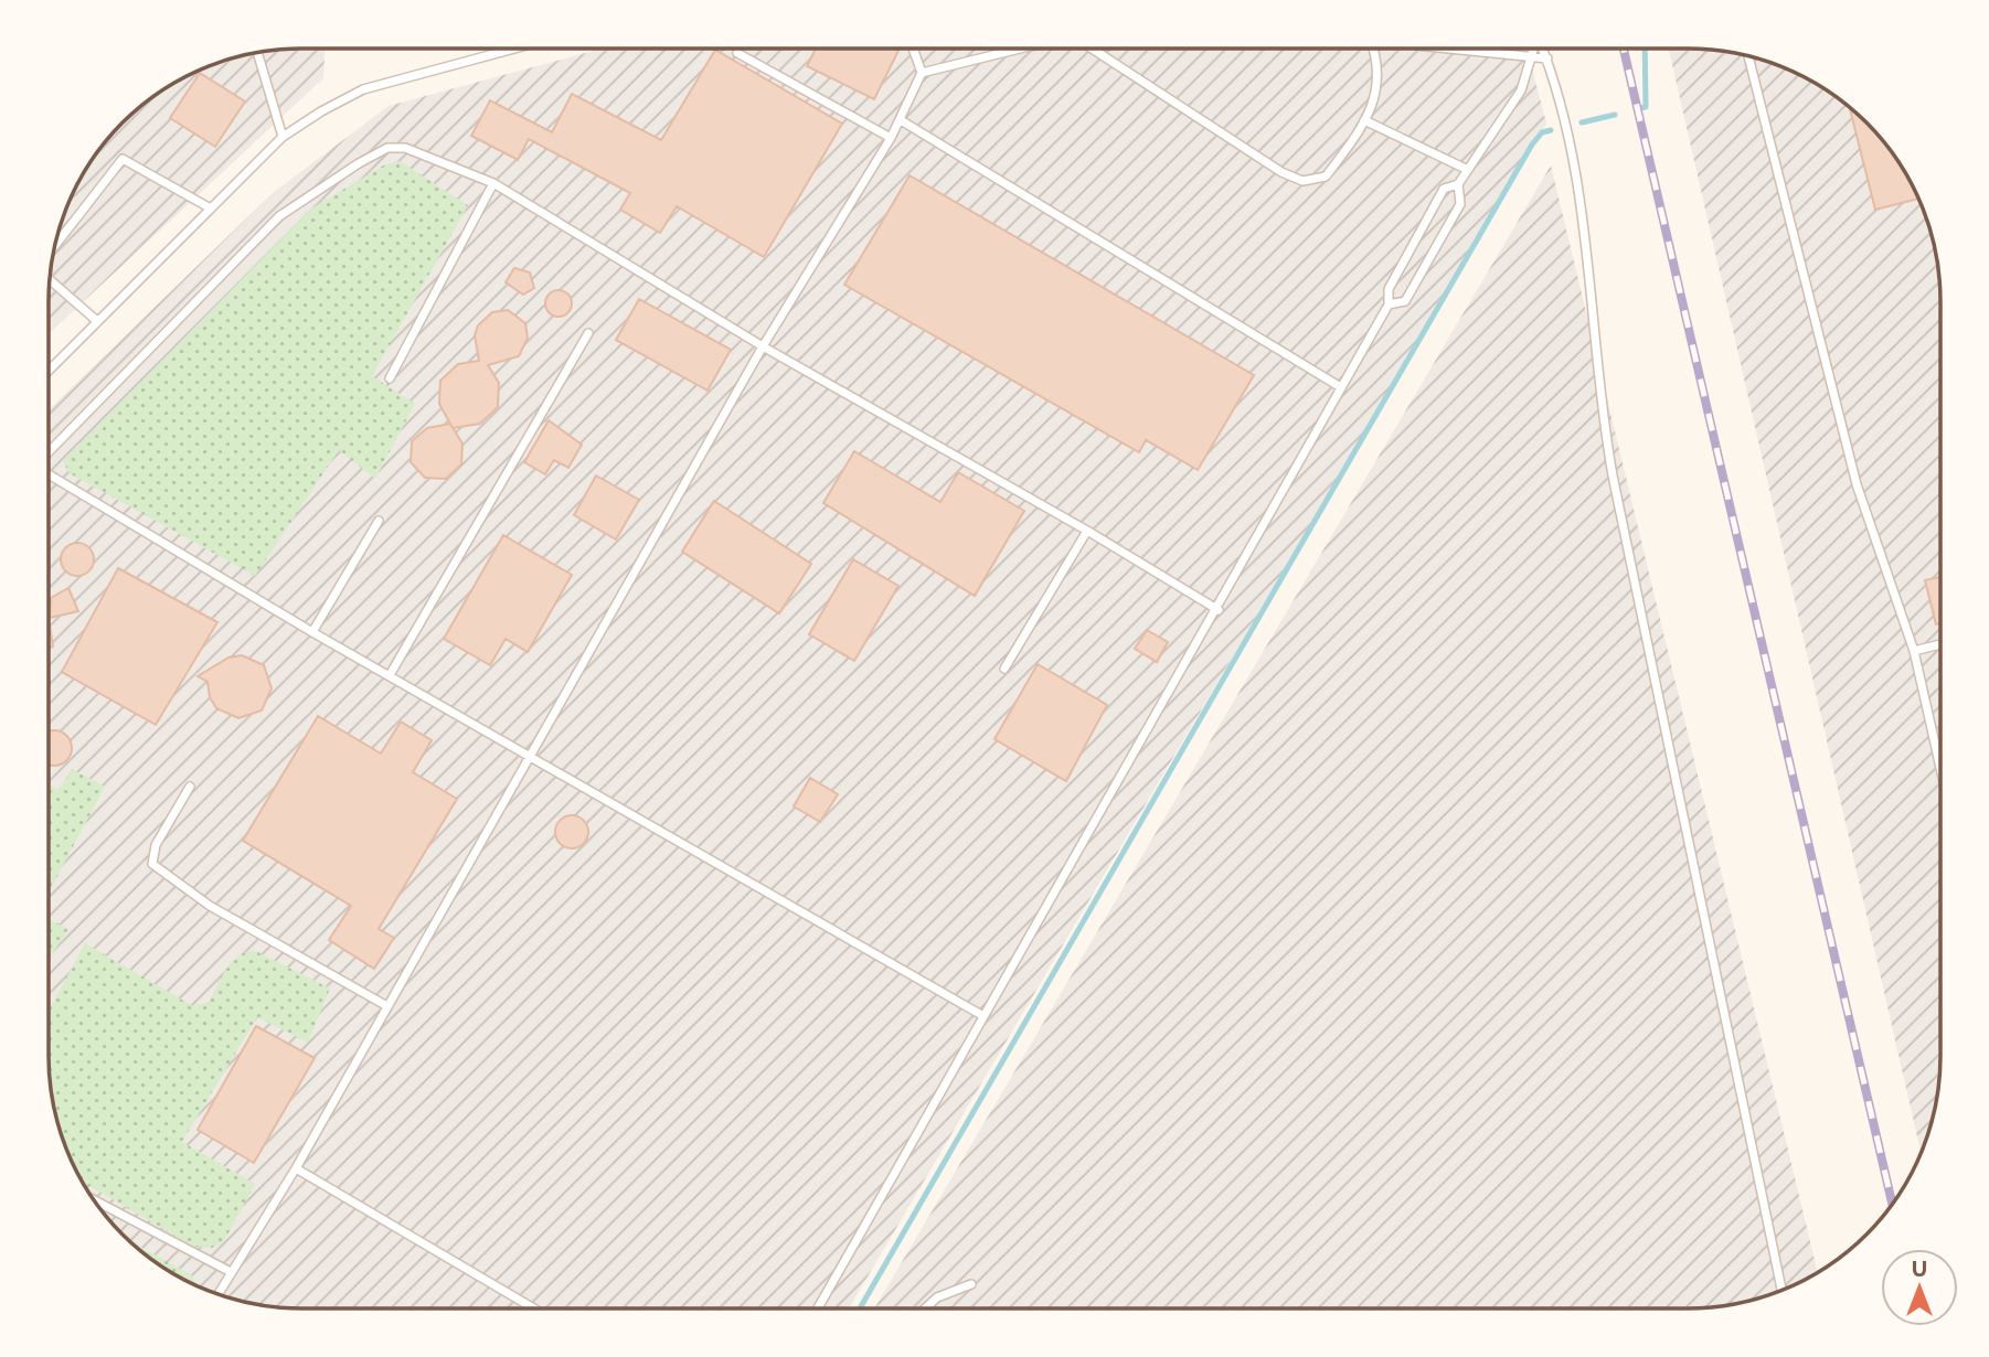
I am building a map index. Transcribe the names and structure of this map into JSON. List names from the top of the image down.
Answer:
{
  "north": "top"
}
